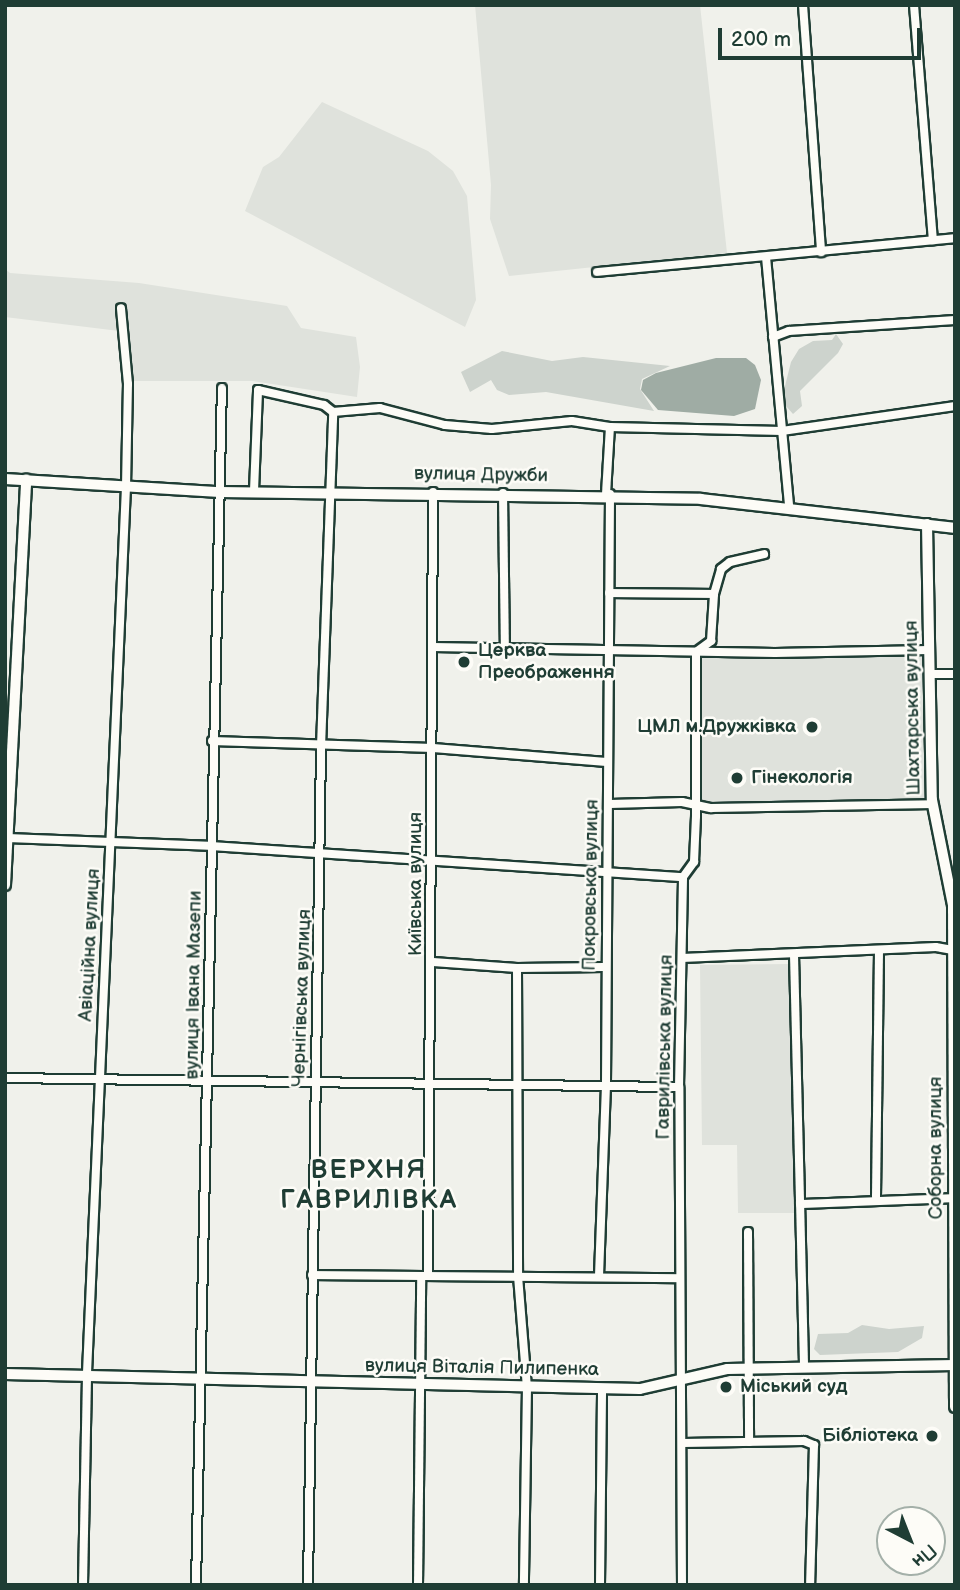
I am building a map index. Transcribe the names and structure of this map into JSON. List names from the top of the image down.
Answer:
{
  "streets": {
    "street": [
      "вулиця Дружби",
      "Шахтарська вулиця",
      "Київська вулиця",
      "Покровська вулиця",
      "Авіаційна вулиця",
      "вулиця Івана Мазепи",
      "Чернігівська вулиця",
      "Гаврилівська вулиця",
      "Соборна вулиця",
      "вулиця Віталія Пилипенка"
    ]
  },
  "crossings": [
    ["вулиця Дружби", "Шахтарська вулиця"],
    ["вулиця Дружби", "Київська вулиця"],
    ["вулиця Дружби", "Покровська вулиця"],
    ["вулиця Дружби", "Авіаційна вулиця"],
    ["вулиця Дружби", "вулиця Івана Мазепи"],
    ["вулиця Дружби", "Чернігівська вулиця"],
    ["Шахтарська вулиця", "Соборна вулиця"],
    ["Київська вулиця", "вулиця Віталія Пилипенка"],
    ["Авіаційна вулиця", "вулиця Віталія Пилипенка"],
    ["вулиця Івана Мазепи", "вулиця Віталія Пилипенка"],
    ["Чернігівська вулиця", "вулиця Віталія Пилипенка"],
    ["Гаврилівська вулиця", "вулиця Віталія Пилипенка"],
    ["Соборна вулиця", "вулиця Віталія Пилипенка"]
  ],
  "districts": ["ВЕРХНЯ ГАВРИЛІВКА"],
  "places": [
    "Церква Преображення",
    "ЦМЛ м.Дружківка",
    "Гінекологія",
    "Міський суд",
    "Бібліотека"
  ],
  "scale_bar": "200 m",
  "north": "bottom right"
}
